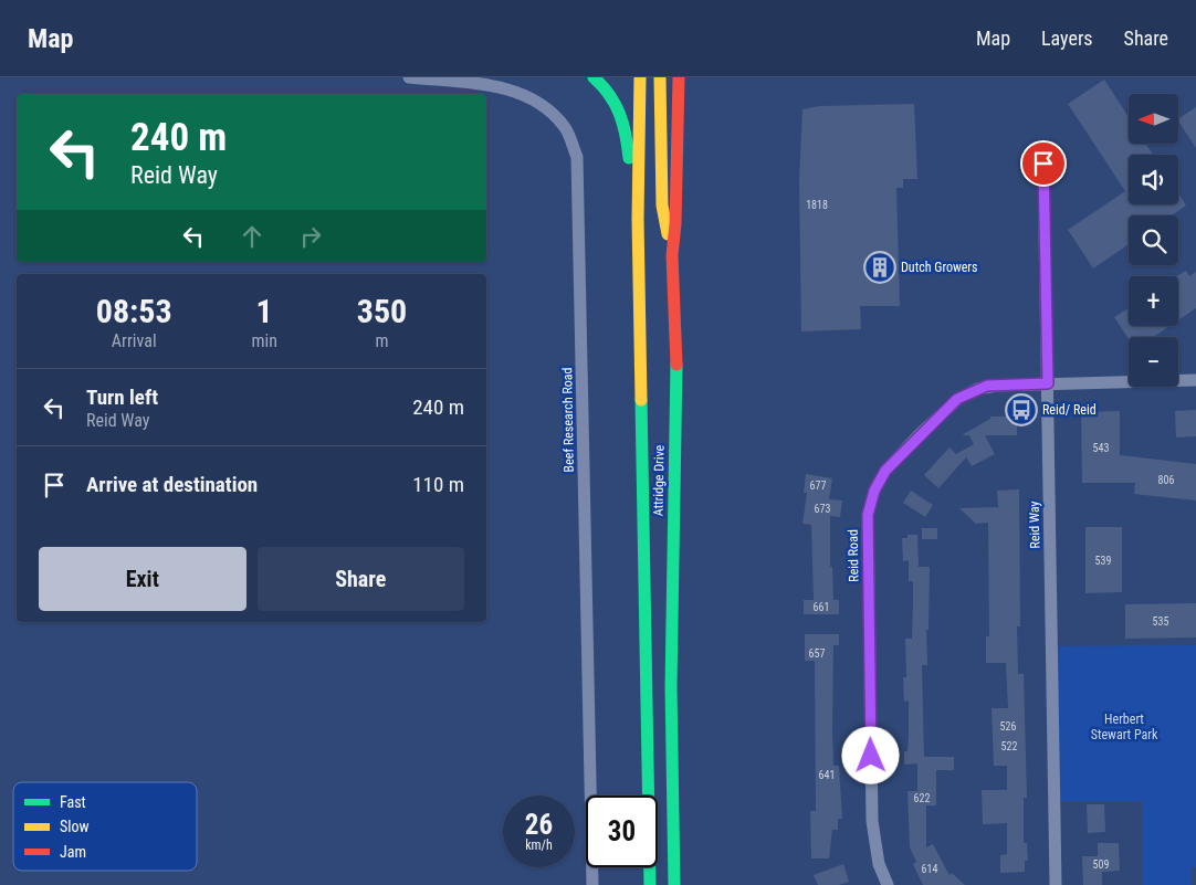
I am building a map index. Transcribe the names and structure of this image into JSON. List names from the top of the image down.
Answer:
{
  "streets": {
    "main road": ["Attridge Drive"],
    "street": ["Beef Research Road", "Reid Way", "Reid Road"]
  },
  "crossings": [
    ["Reid Way", "Reid Road"]
  ],
  "parks": ["Herbert Stewart Park"],
  "places": {
    "building": ["Dutch Growers"],
    "bus stop": ["Reid/ Reid"]
  },
  "house_numbers": [
    "1818",
    "543",
    "806",
    "677",
    "673",
    "539",
    "661",
    "535",
    "657",
    "526",
    "522",
    "641",
    "622",
    "509",
    "614"
  ],
  "legend": ["Fast", "Slow", "Jam"],
  "north": "left",
  "page": {
    "header": "Map",
    "nav": ["Map", "Layers", "Share"],
    "map_buttons": ["+", "−"],
    "turn": ["240 m", "Reid Way"],
    "eta": [
      "08:53",
      "Arrival",
      "1",
      "min",
      "350",
      "m"
    ],
    "list": [
      {
        "name": "Turn left",
        "note": "Reid Way",
        "value": "240 m"
      },
      {
        "name": "Arrive at destination",
        "value": "110 m"
      }
    ],
    "buttons": ["Exit", "Share"],
    "speed": "26 km/h",
    "limit": "30"
  }
}
